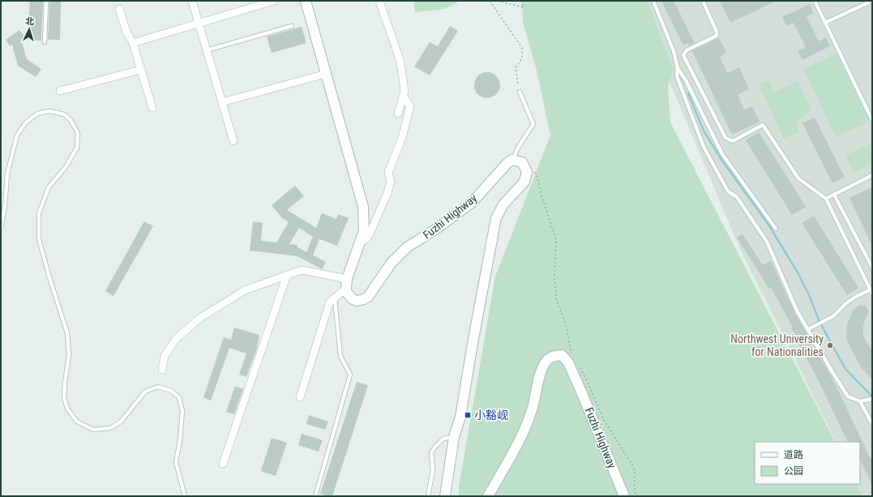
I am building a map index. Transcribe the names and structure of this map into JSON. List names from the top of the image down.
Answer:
{
  "streets": {
    "main road": ["Fuzhi Highway"]
  },
  "places": {
    "other": ["Northwest University for Nationalities"],
    "transit": ["小豁岘"]
  },
  "legend": ["道路", "公园"],
  "north": "top"
}
